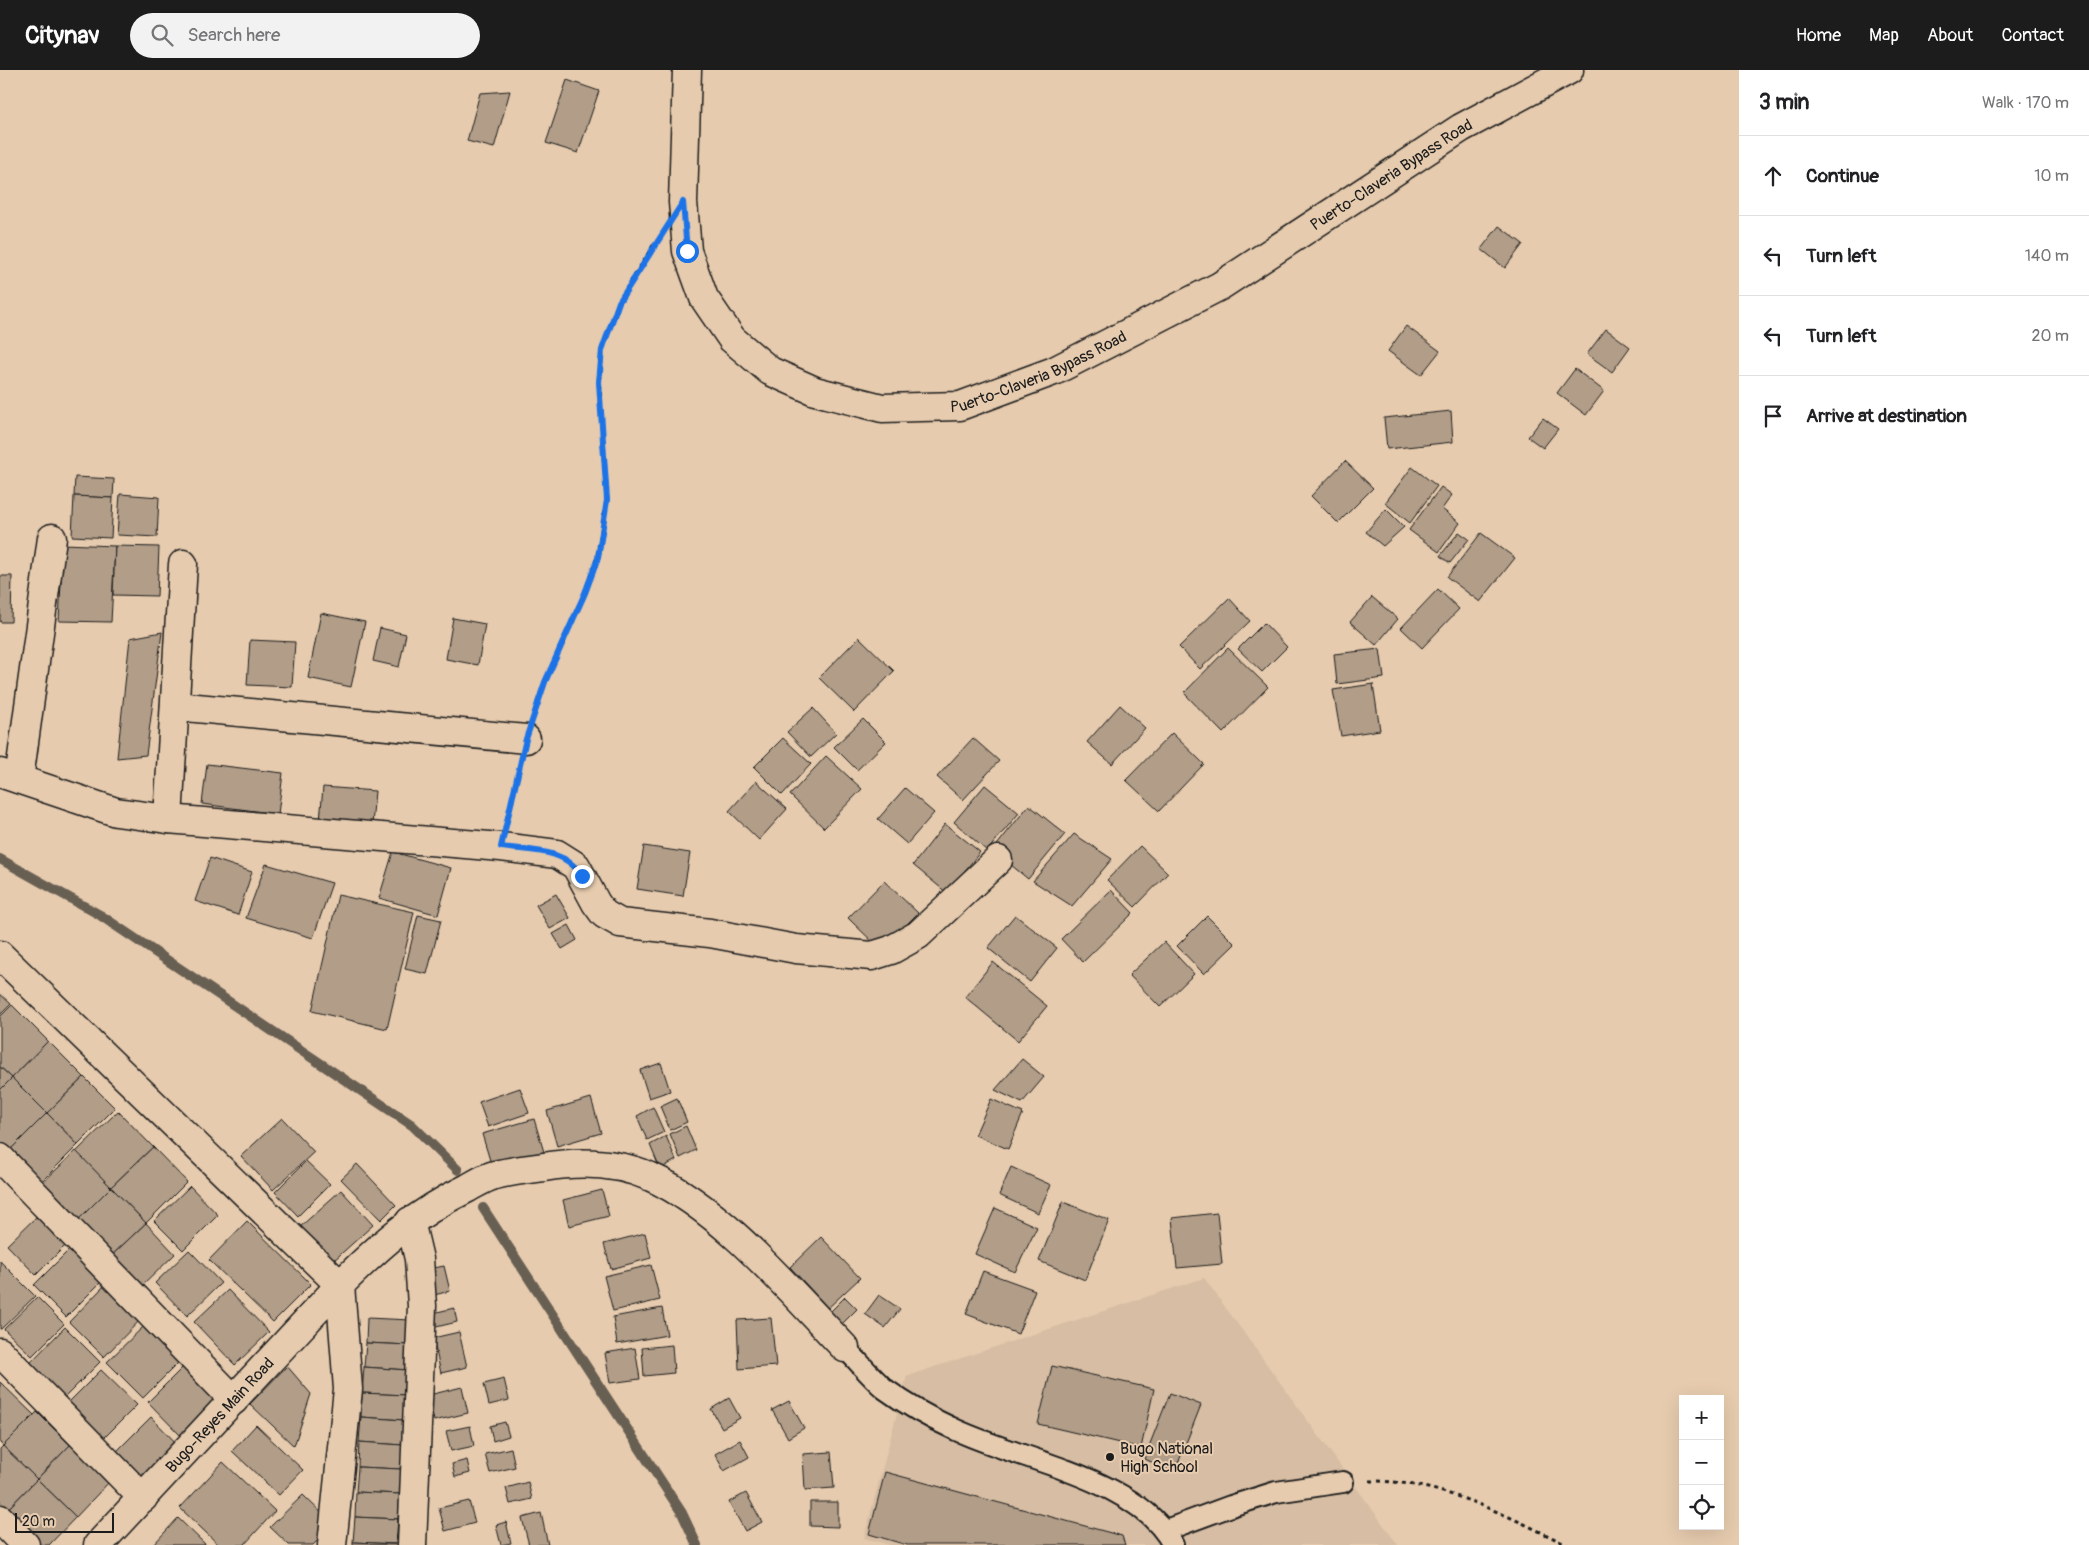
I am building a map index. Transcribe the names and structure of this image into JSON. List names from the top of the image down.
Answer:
{
  "streets": {
    "street": ["Puerto-Claveria Bypass Road", "Bugo-Reyes Main Road"]
  },
  "places": ["Bugo National High School"],
  "scale_bar": "20 m",
  "page": {
    "header": "Citynav",
    "search": "Search here",
    "nav": [
      "Home",
      "Map",
      "About",
      "Contact"
    ],
    "heading": ["3 min", "Walk · 170 m"],
    "list": [
      ["Continue", "10 m"],
      ["Turn left", "140 m"],
      ["Turn left", "20 m"],
      "Arrive at destination"
    ],
    "map_buttons": ["+", "−"],
    "scale": "20 m"
  }
}
